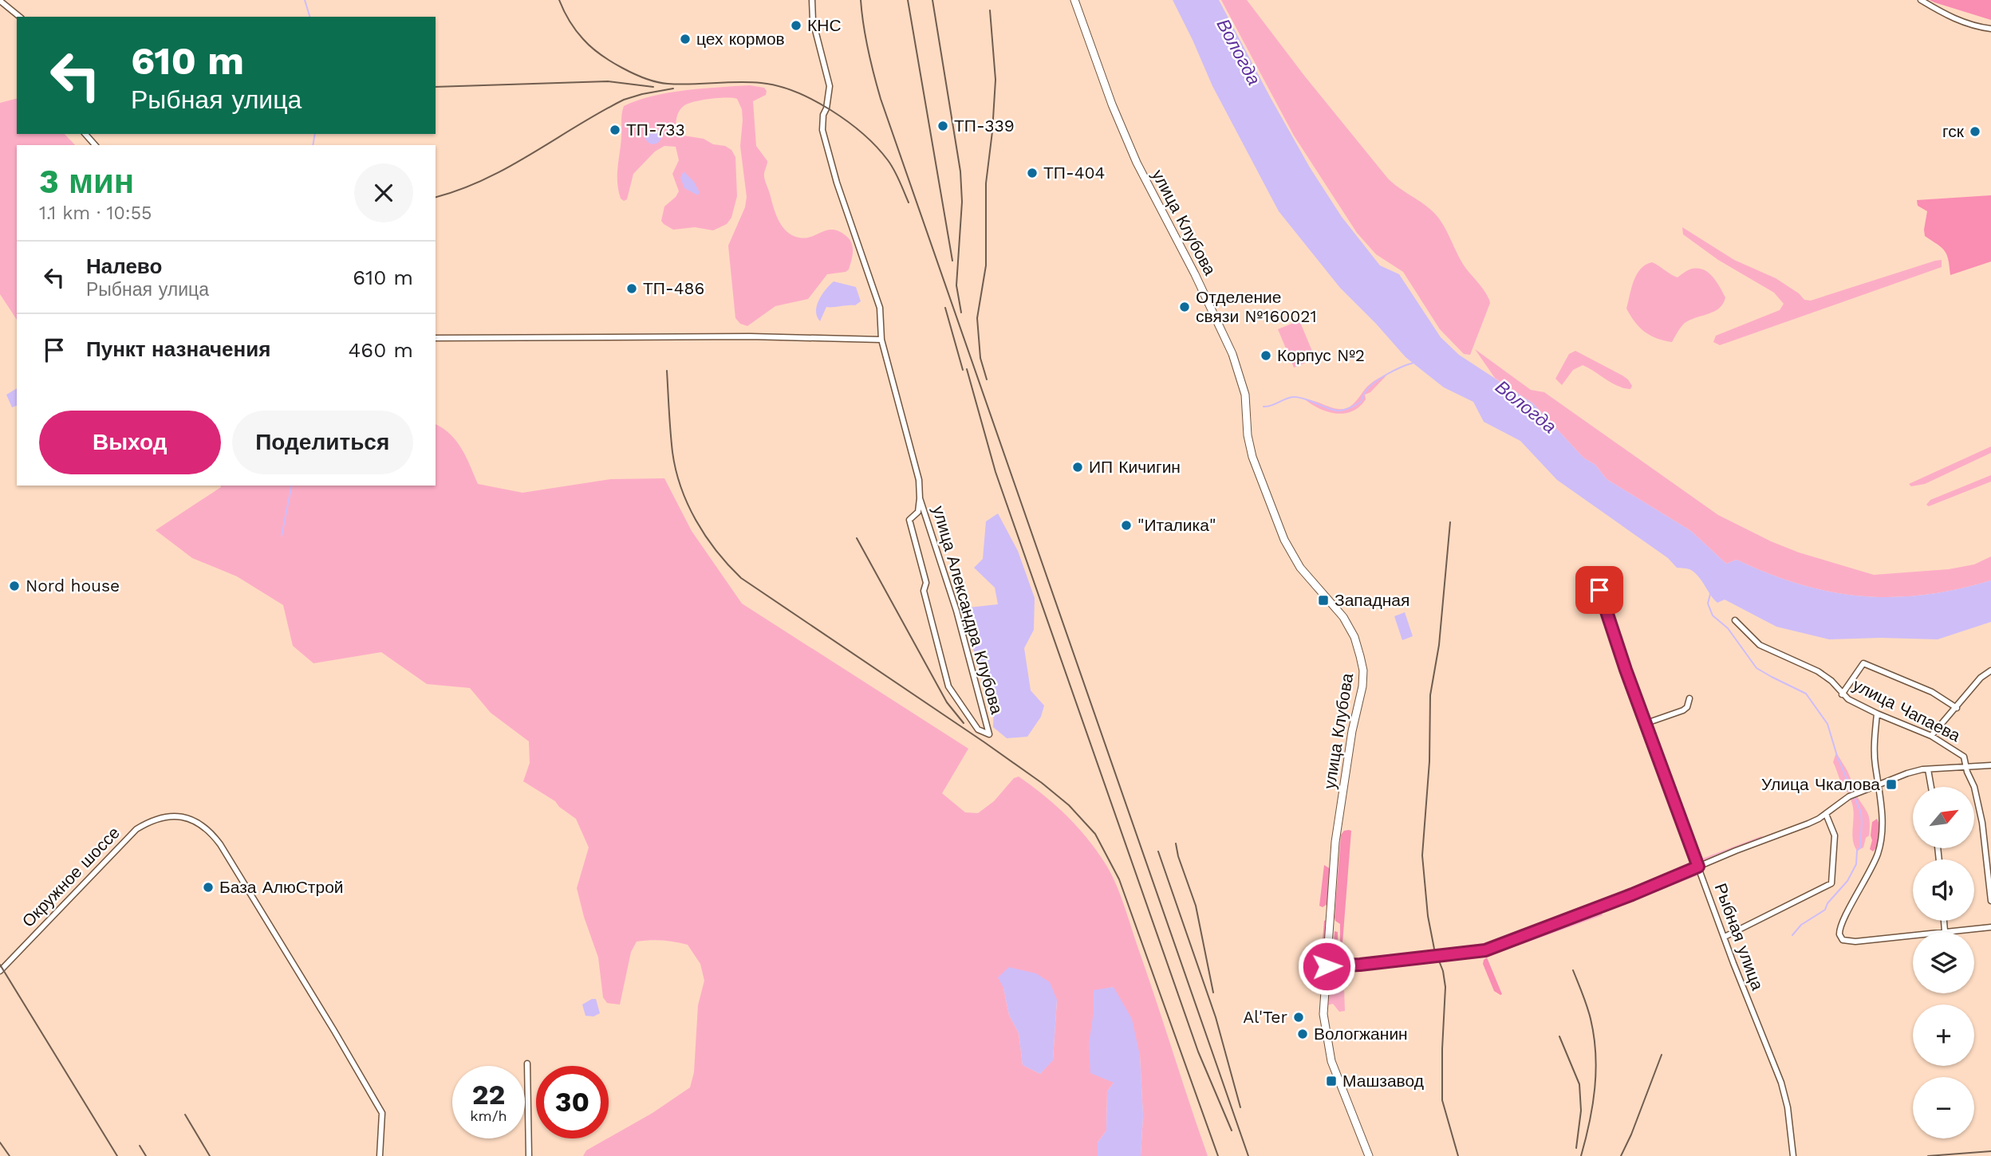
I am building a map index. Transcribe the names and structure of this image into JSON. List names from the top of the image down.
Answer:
{
  "streets": {
    "main road": ["улица Клубова"],
    "street": [
      "улица Александра Клубова",
      "улица Чапаева",
      "Окружное шоссе",
      "Рыбная улица"
    ]
  },
  "water": ["Вологда"],
  "places": {
    "other": [
      "КНС",
      "цех кормов",
      "ТП-339",
      "ТП-733",
      "гск",
      "ТП-404",
      "ТП-486",
      "Отделение связи №160021",
      "Корпус №2",
      "ИП Кичигин",
      "\"Италика\"",
      "Nord house",
      "База АлюСтрой",
      "Al'Ter",
      "Вологжанин"
    ],
    "transit": ["Западная", "Улица Чкалова", "Машзавод"]
  },
  "north": "top right",
  "page": {
    "turn": ["610 m", "Рыбная улица"],
    "heading": ["3 мин", "1.1 km · 10:55"],
    "list": [
      {
        "name": "Налево",
        "note": "Рыбная улица",
        "value": "610 m"
      },
      {
        "name": "Пункт назначения",
        "value": "460 m"
      }
    ],
    "buttons": ["Выход", "Поделиться"],
    "map_buttons": ["+", "−"],
    "speed": "22 km/h",
    "limit": "30"
  }
}
